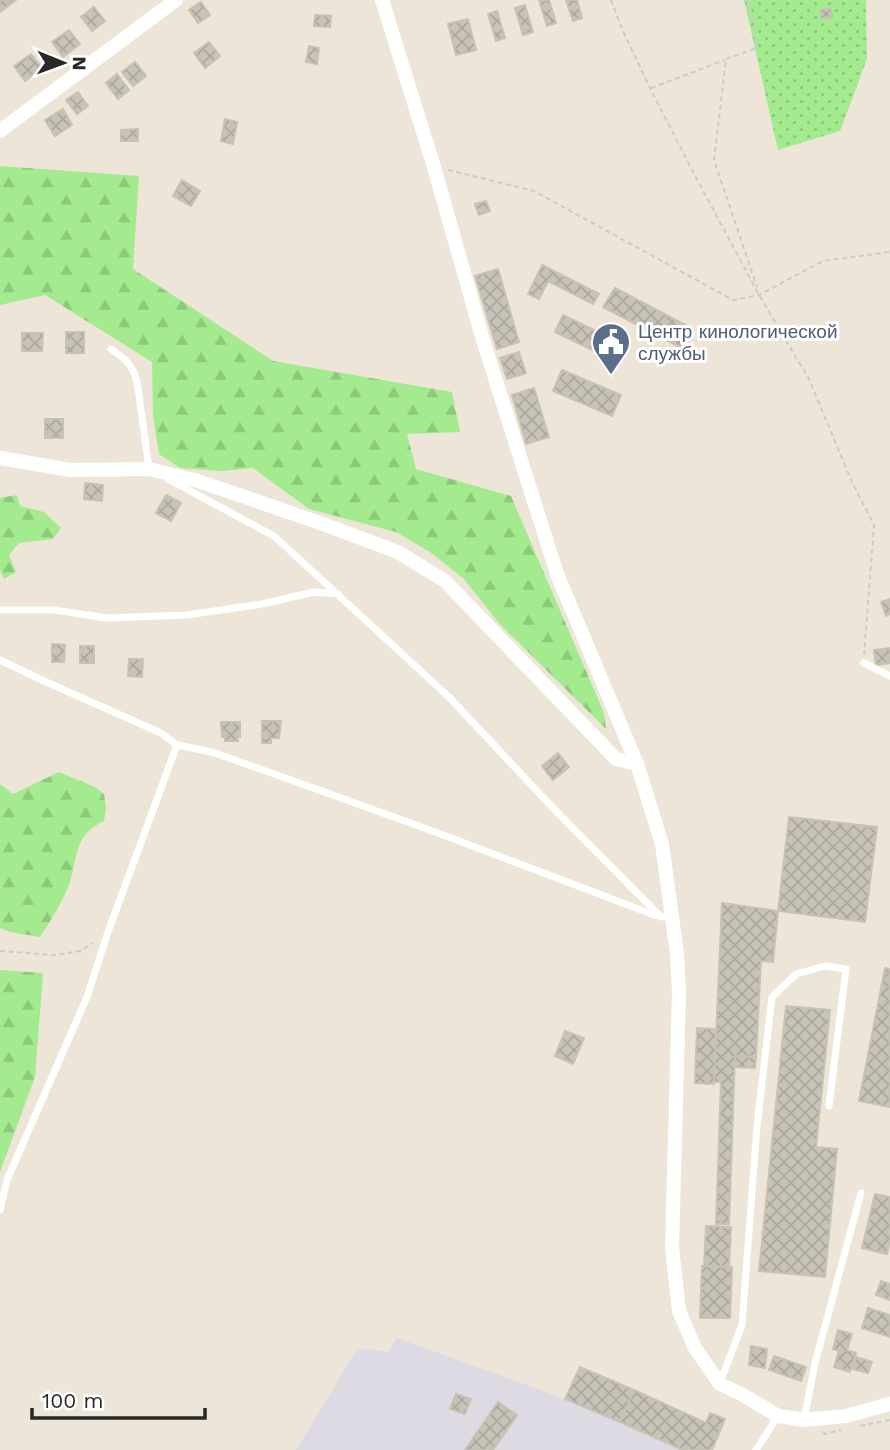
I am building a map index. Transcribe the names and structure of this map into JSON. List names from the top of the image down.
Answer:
{
  "places": {
    "public building": ["Центр кинологической службы"]
  },
  "scale_bar": "100 m",
  "north": "right"
}
